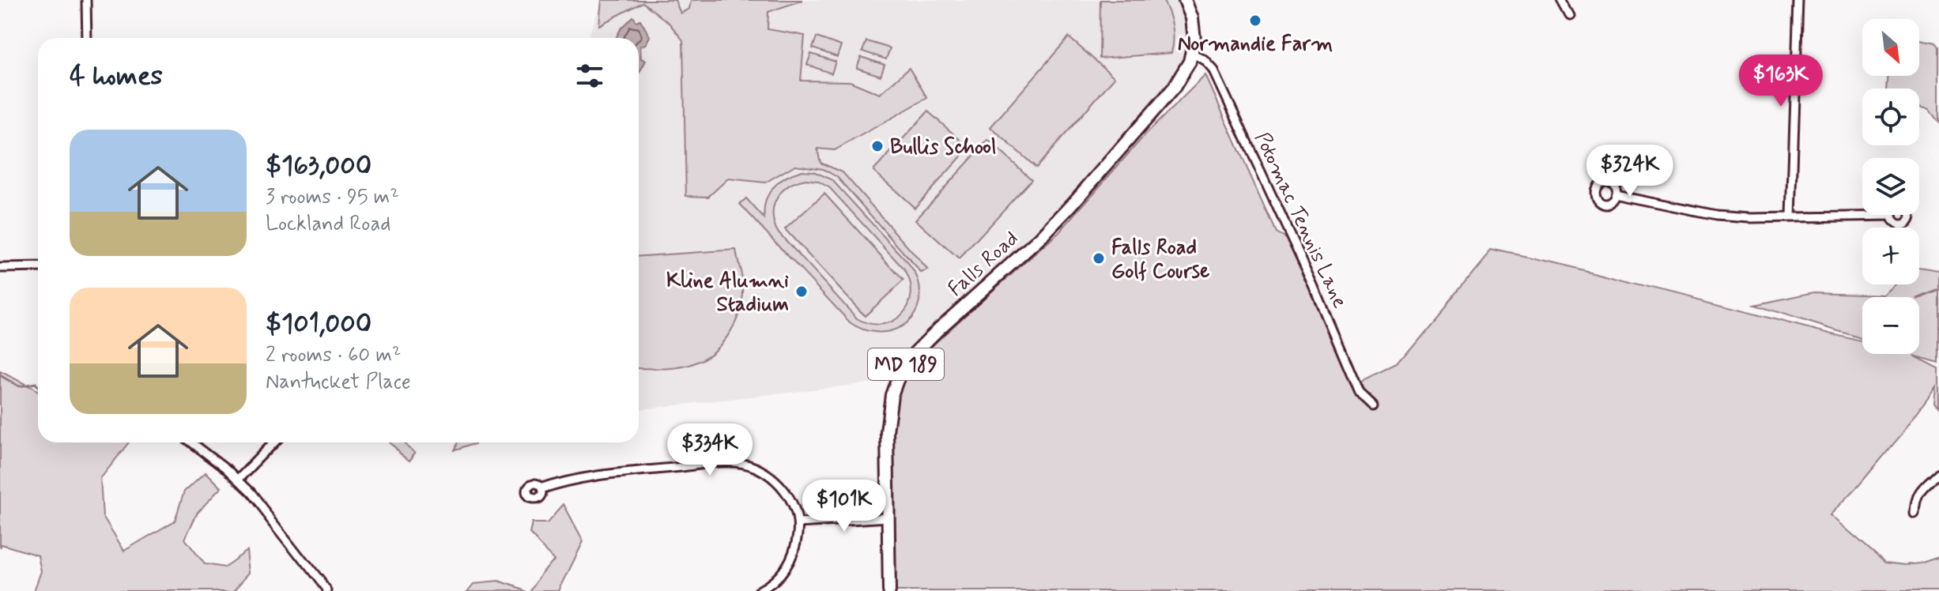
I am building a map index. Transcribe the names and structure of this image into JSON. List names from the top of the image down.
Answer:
{
  "streets": {
    "main road": ["Falls Road", "MD 189"],
    "street": ["Potomac Tennis Lane"]
  },
  "crossings": [
    ["Potomac Tennis Lane", "Falls Road"]
  ],
  "places": [
    "Normandie Farm",
    "Bullis School",
    "Falls Road Golf Course",
    "Kline Alumni Stadium"
  ],
  "north": "bottom right",
  "page": {
    "map_buttons": ["+", "−"],
    "heading": "4 homes",
    "price": [
      "$163K",
      "$324K",
      "$334K",
      "$101K"
    ],
    "list": [
      {
        "name": "$163,000",
        "note": "3 rooms · 95 m² · Lockland Road"
      },
      {
        "name": "$101,000",
        "note": "2 rooms · 60 m² · Nantucket Place"
      }
    ]
  }
}
